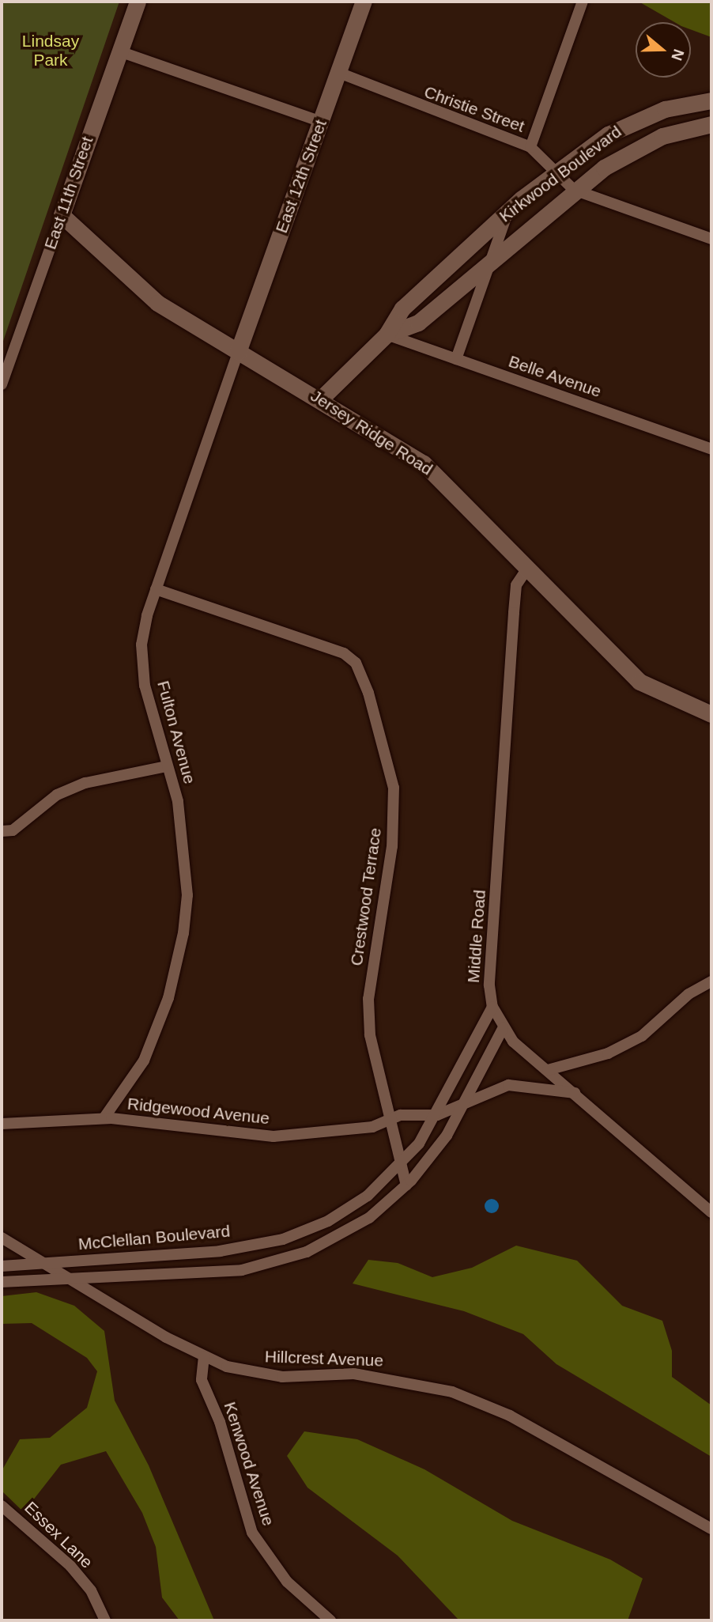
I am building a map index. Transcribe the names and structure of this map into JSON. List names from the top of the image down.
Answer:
{
  "streets": {
    "street": [
      "Christie Street",
      "Kirkwood Boulevard",
      "East 12th Street",
      "East 11th Street",
      "Belle Avenue",
      "Jersey Ridge Road",
      "Fulton Avenue",
      "Crestwood Terrace",
      "Middle Road",
      "Ridgewood Avenue",
      "McClellan Boulevard",
      "Hillcrest Avenue",
      "Kenwood Avenue",
      "Essex Lane"
    ]
  },
  "crossings": [
    ["Christie Street", "Kirkwood Boulevard"],
    ["Christie Street", "East 12th Street"],
    ["Kirkwood Boulevard", "Belle Avenue"],
    ["Kirkwood Boulevard", "Jersey Ridge Road"],
    ["East 12th Street", "Jersey Ridge Road"],
    ["East 12th Street", "Fulton Avenue"],
    ["East 11th Street", "Jersey Ridge Road"],
    ["Jersey Ridge Road", "Fulton Avenue"],
    ["Jersey Ridge Road", "Middle Road"],
    ["Fulton Avenue", "Crestwood Terrace"],
    ["Fulton Avenue", "Ridgewood Avenue"],
    ["Crestwood Terrace", "Ridgewood Avenue"],
    ["Middle Road", "McClellan Boulevard"],
    ["Ridgewood Avenue", "McClellan Boulevard"],
    ["McClellan Boulevard", "Hillcrest Avenue"],
    ["Hillcrest Avenue", "Kenwood Avenue"]
  ],
  "parks": ["Lindsay Park"],
  "north": "right"
}
